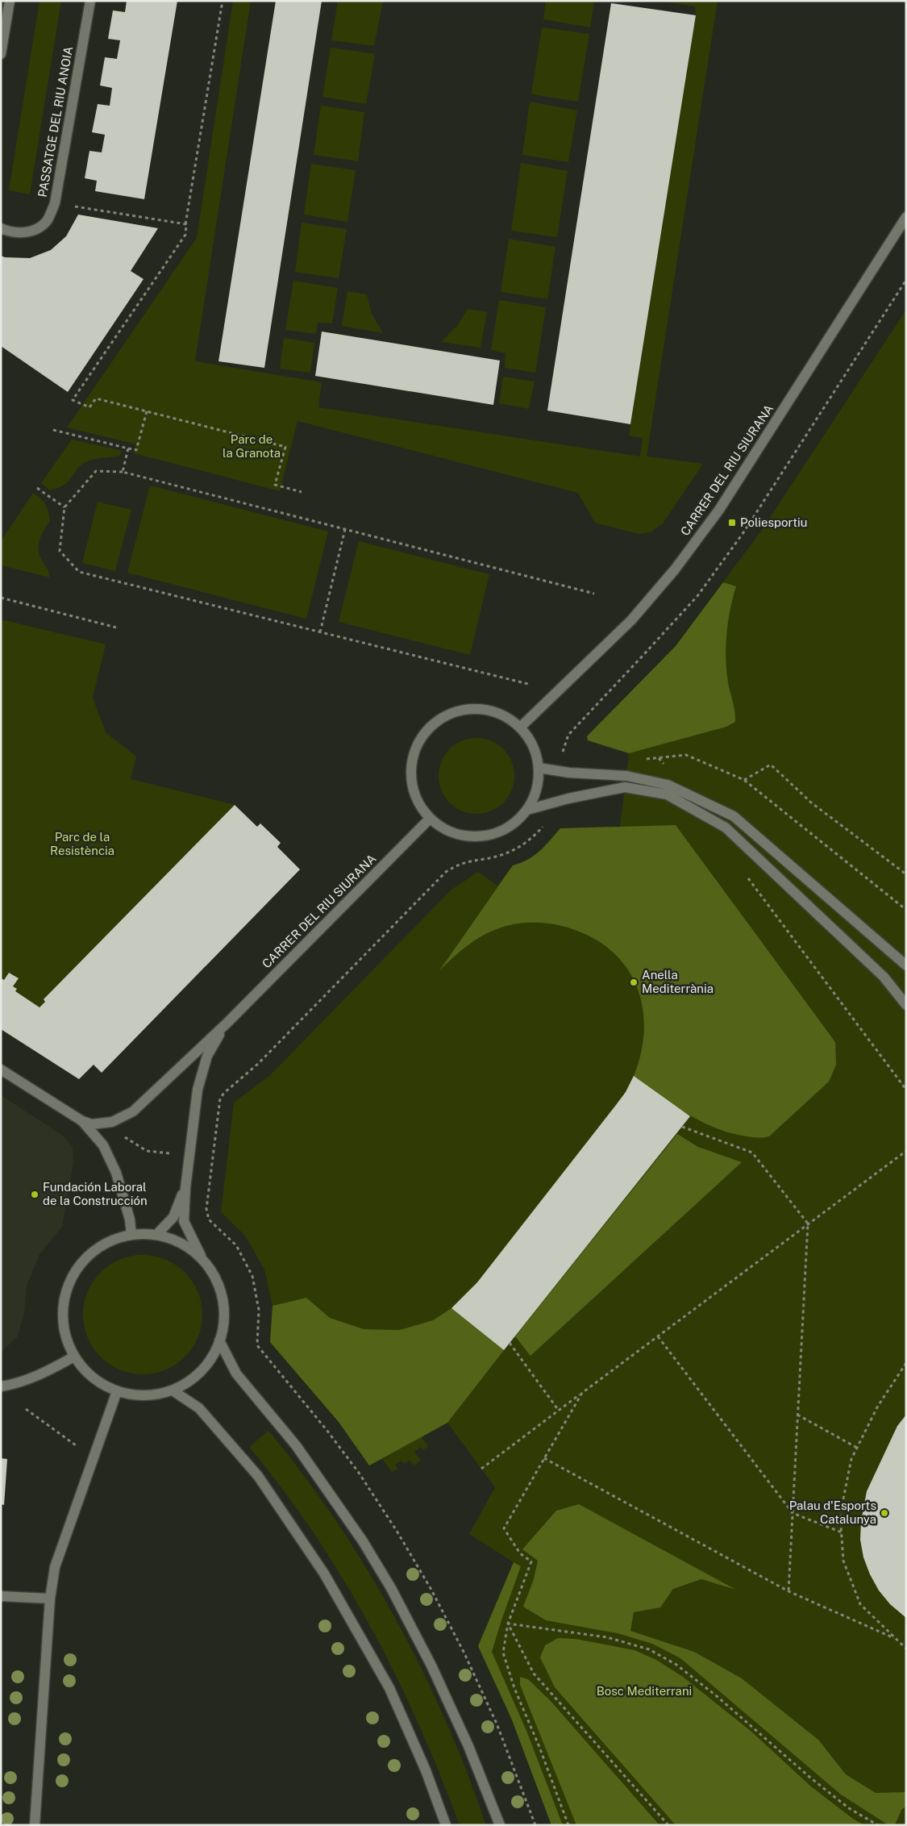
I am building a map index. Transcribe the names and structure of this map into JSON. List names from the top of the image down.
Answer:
{
  "streets": {
    "street": ["PASSATGE DEL RIU ANOIA", "CARRER DEL RIU SIURANA"]
  },
  "parks": ["Parc de la Granota", "Parc de la Resistència", "Bosc Mediterrani"],
  "places": {
    "transit": ["Poliesportiu"],
    "other": ["Anella Mediterrània", "Fundación Laboral de la Construcción", "Palau d'Esports Catalunya"]
  }
}
